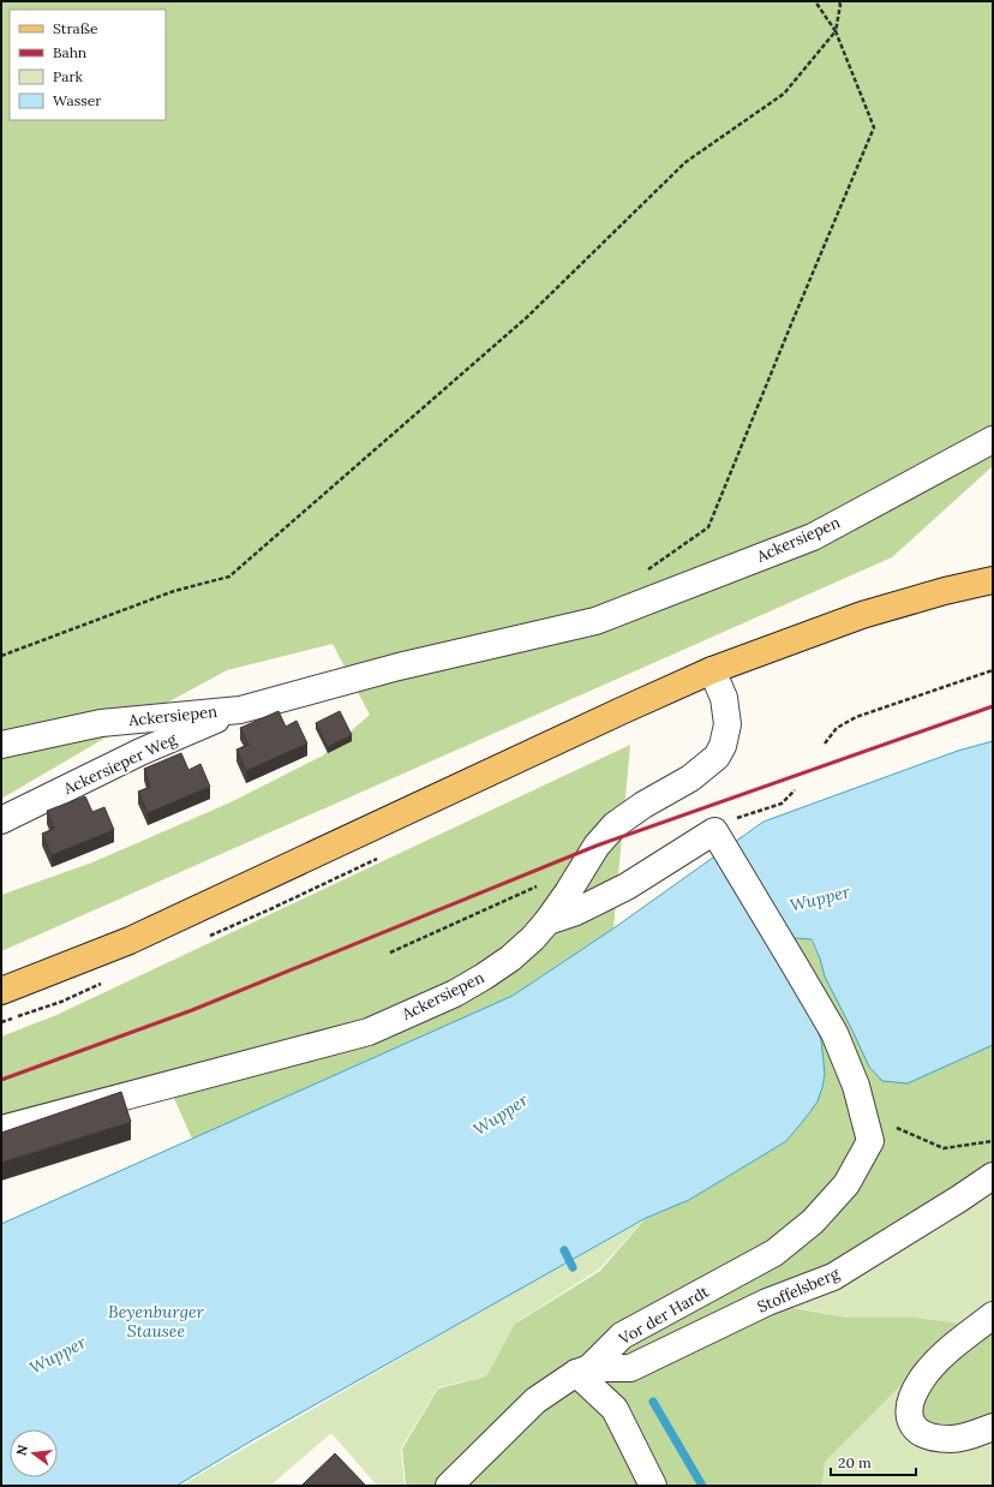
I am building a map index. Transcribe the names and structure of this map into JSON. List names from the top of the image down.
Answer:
{
  "streets": {
    "street": [
      "Ackersiepen",
      "Ackersieper Weg",
      "Stoffelsberg",
      "Vor der Hardt"
    ]
  },
  "crossings": [
    ["Ackersiepen", "Ackersieper Weg"],
    ["Stoffelsberg", "Vor der Hardt"]
  ],
  "water": ["Wupper", "Beyenburger Stausee"],
  "legend": [
    "Straße",
    "Bahn",
    "Park",
    "Wasser"
  ],
  "scale_bar": "20 m",
  "north": "left"
}
